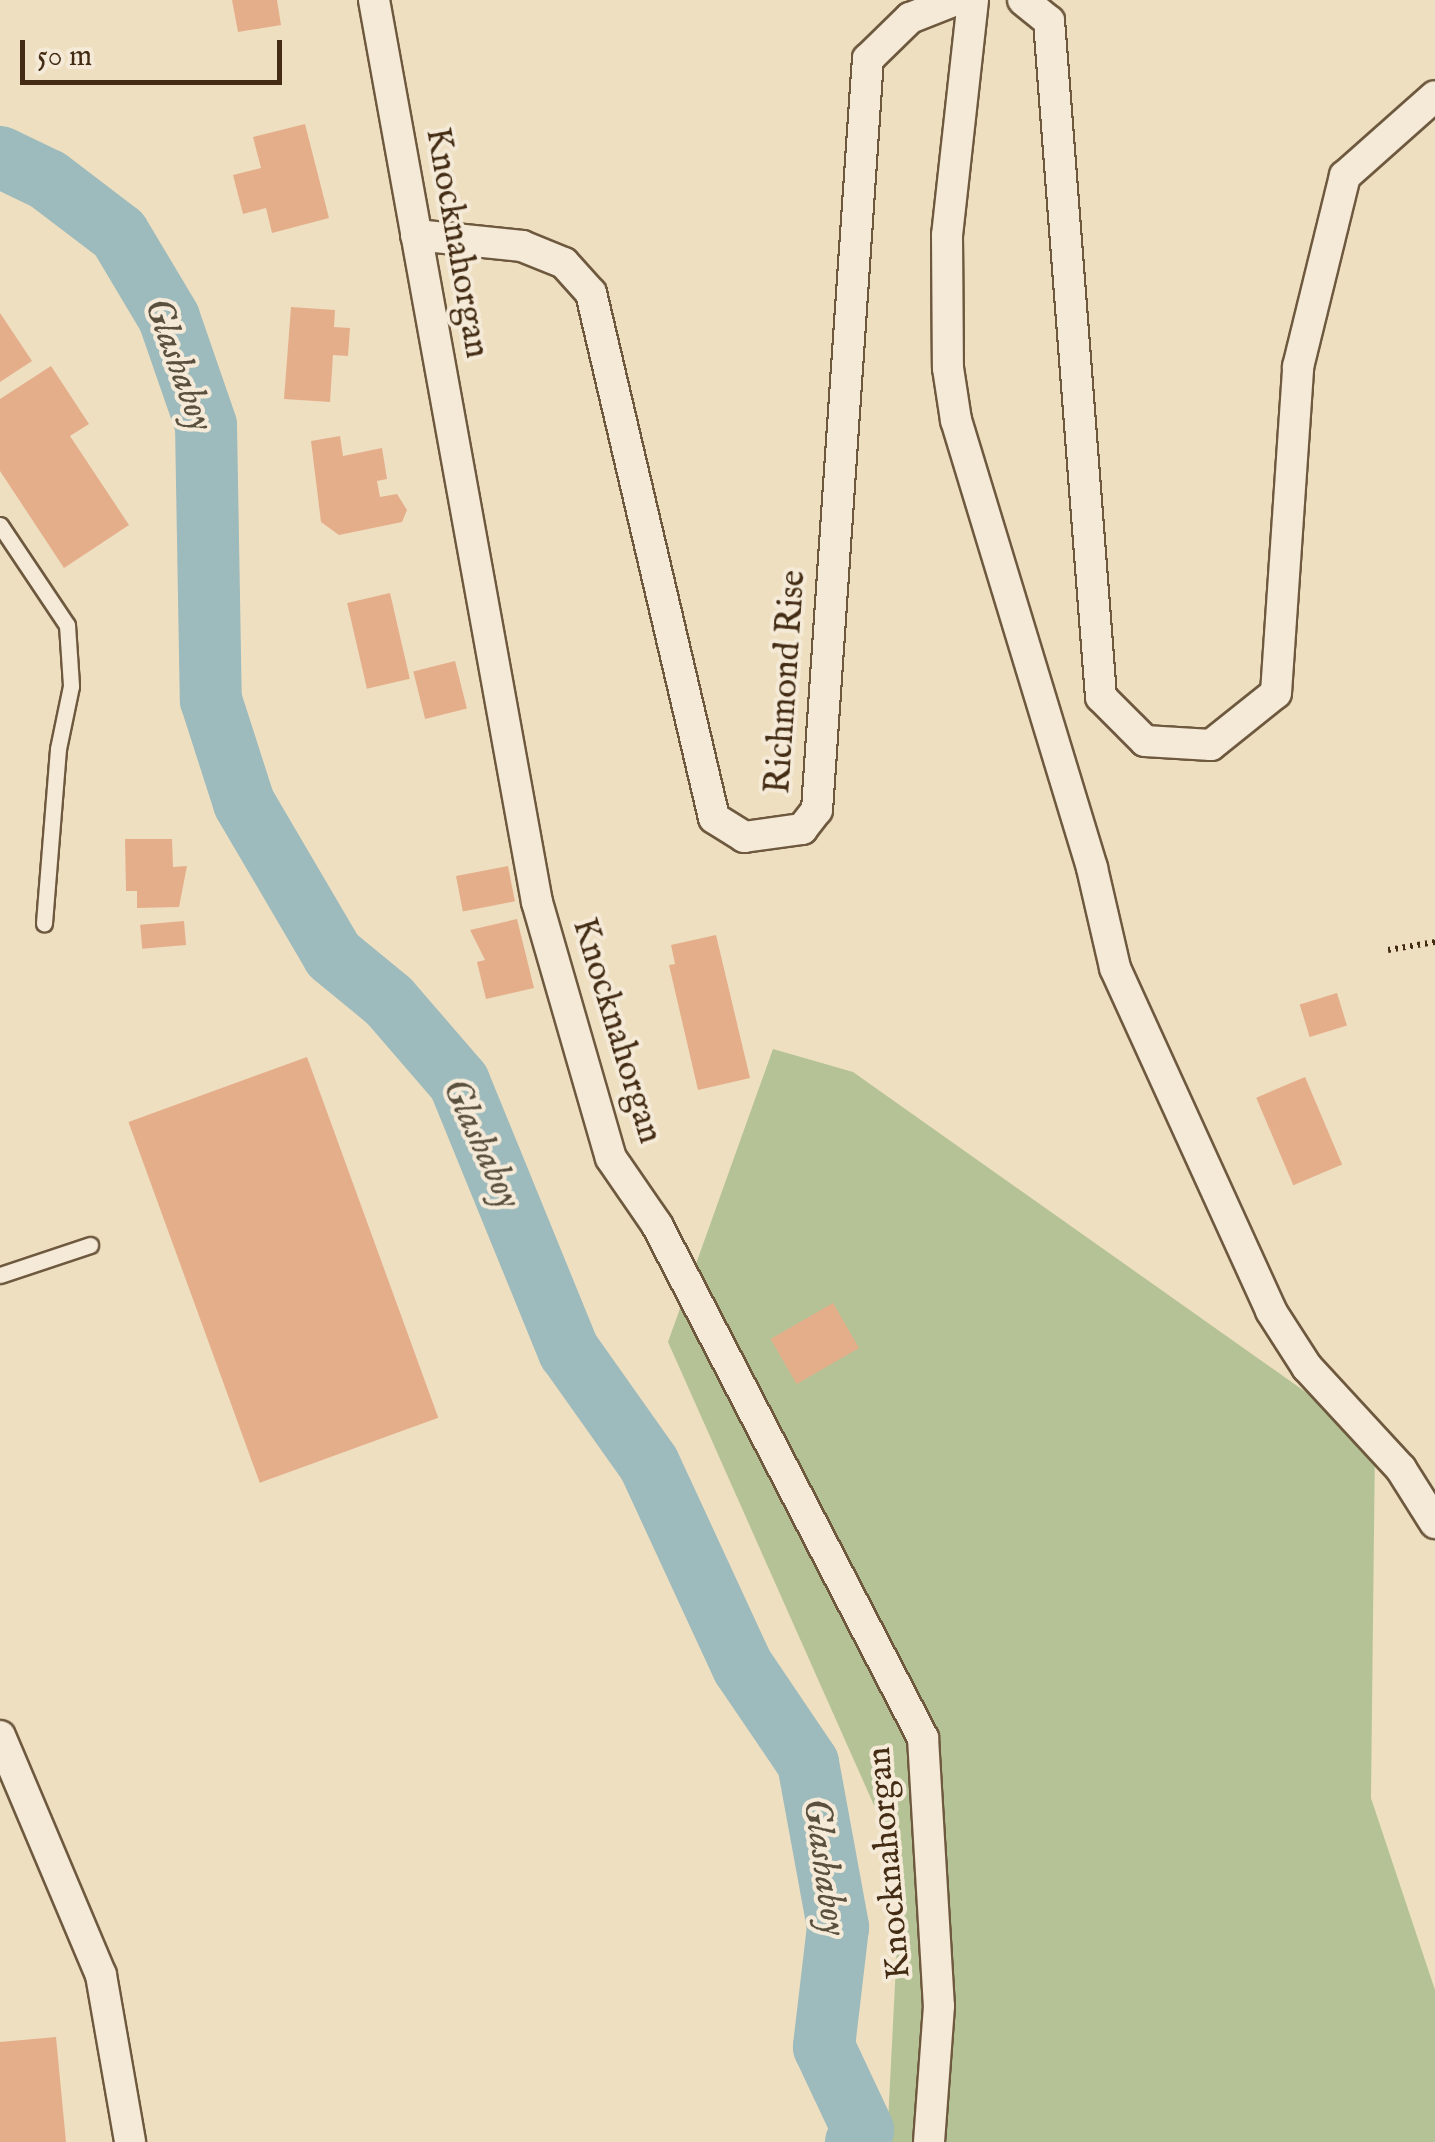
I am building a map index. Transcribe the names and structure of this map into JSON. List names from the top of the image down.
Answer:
{
  "streets": {
    "street": ["Knocknahorgan", "Richmond Rise"]
  },
  "crossings": [
    ["Knocknahorgan", "Richmond Rise"]
  ],
  "water": ["Glashaboy"],
  "scale_bar": "50 m"
}
